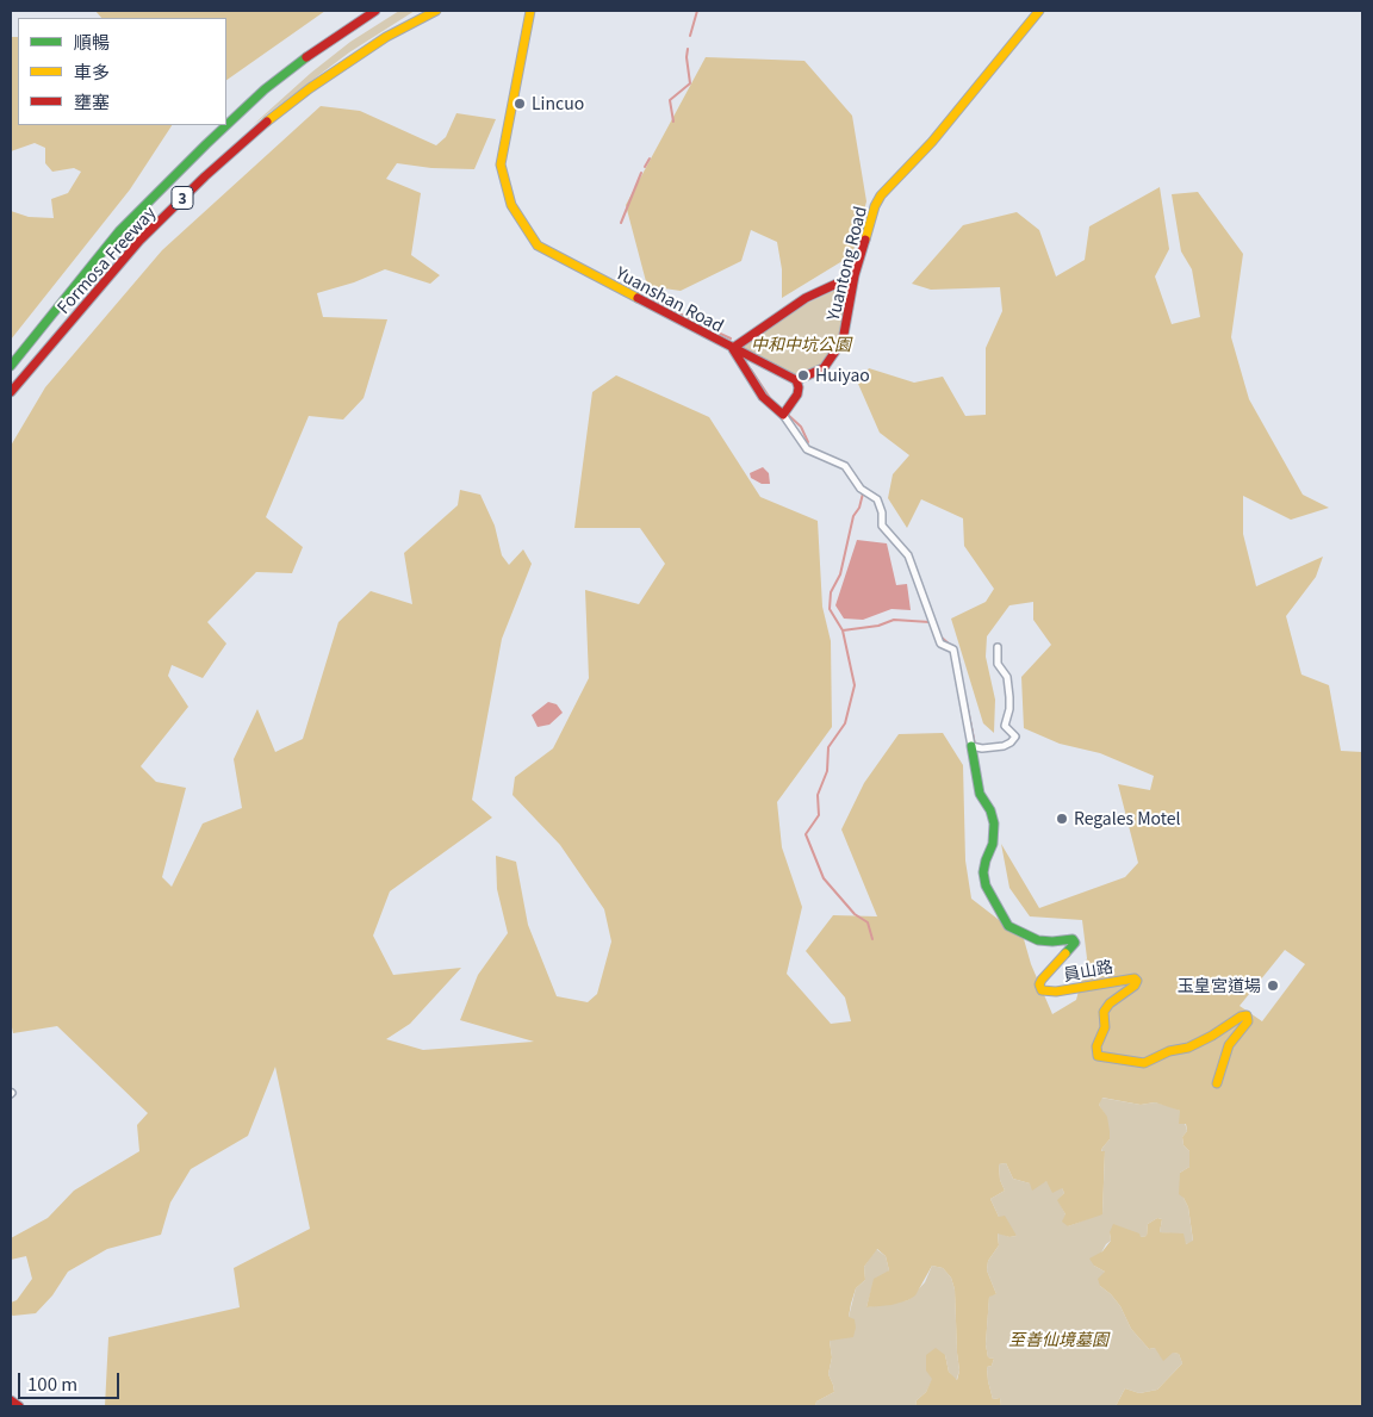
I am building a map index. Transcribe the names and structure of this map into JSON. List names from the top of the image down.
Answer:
{
  "streets": {
    "main road": [
      "3",
      "Formosa Freeway",
      "Yuantong Road",
      "Yuanshan Road",
      "員山路"
    ]
  },
  "crossings": [
    ["Yuanshan Road", "員山路"]
  ],
  "parks": ["中和中坑公園", "至善仙境墓園"],
  "places": [
    "Lincuo",
    "Huiyao",
    "Regales Motel",
    "玉皇宮道場"
  ],
  "legend": ["順暢", "車多", "壅塞"],
  "scale_bar": "100 m"
}
